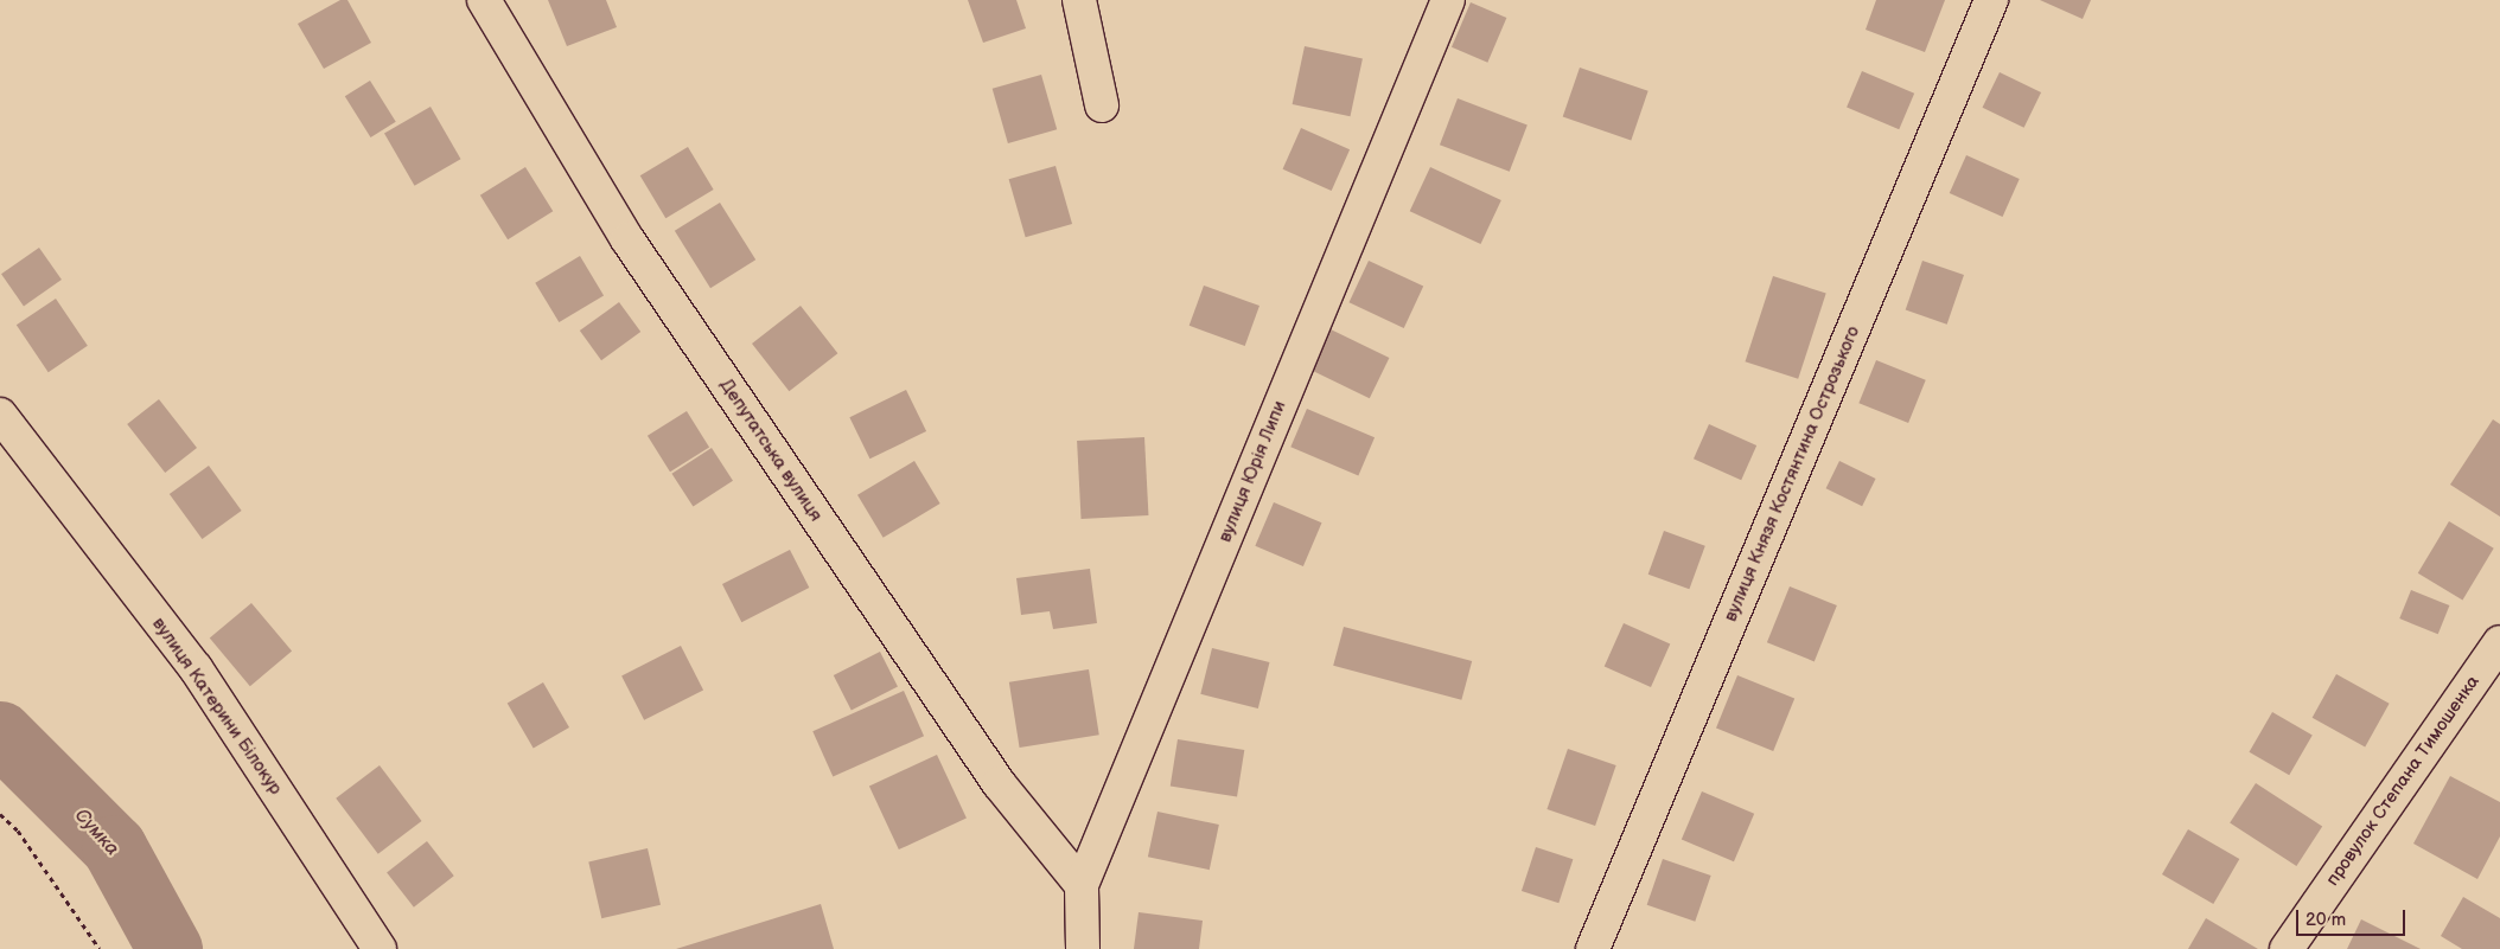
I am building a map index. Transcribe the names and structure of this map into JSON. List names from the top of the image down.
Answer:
{
  "streets": {
    "street": [
      "Депутатська вулиця",
      "вулиця Юрія Липи",
      "вулиця Князя Костянтина Острозького",
      "вулиця Катерини Білокур",
      "провулок Степана Тимошенка"
    ]
  },
  "crossings": [
    ["Депутатська вулиця", "вулиця Юрія Липи"]
  ],
  "water": ["Сумка"],
  "scale_bar": "20 m"
}
